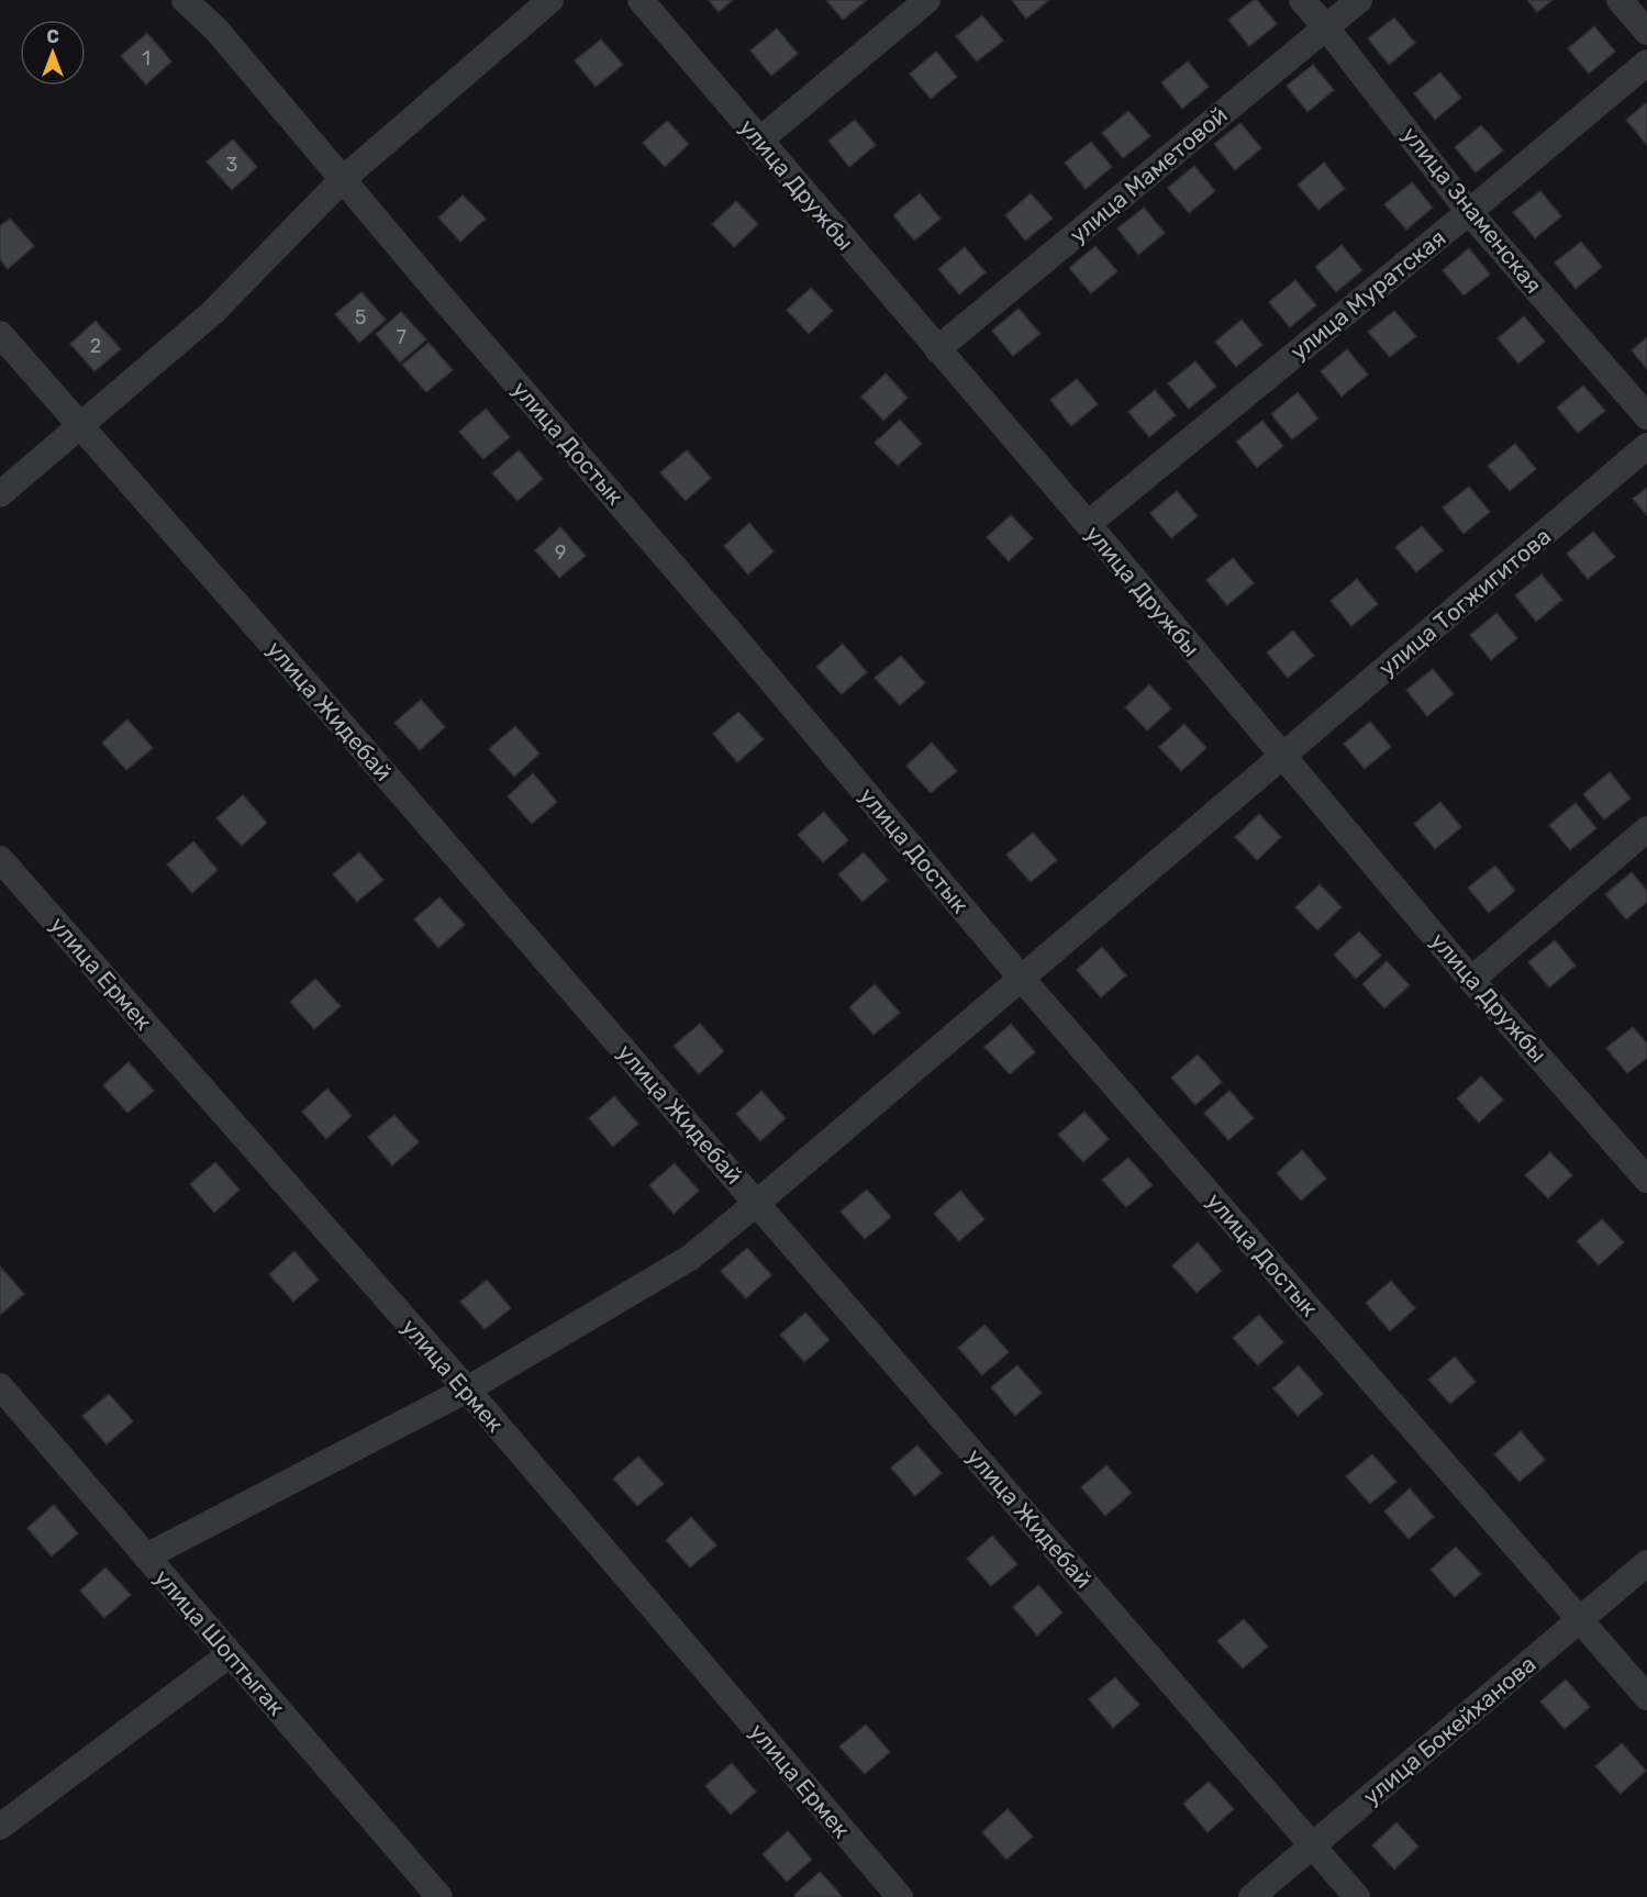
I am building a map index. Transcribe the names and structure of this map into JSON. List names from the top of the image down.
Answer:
{
  "streets": {
    "street": [
      "улица Маметовой",
      "улица Дружбы",
      "улица Знаменская",
      "улица Муратская",
      "улица Достык",
      "улица Тогжигитова",
      "улица Жидебай",
      "улица Ермек",
      "улица Шоптыгак",
      "улица Бокейханова"
    ]
  },
  "crossings": [
    ["улица Маметовой", "улица Дружбы"],
    ["улица Маметовой", "улица Знаменская"],
    ["улица Дружбы", "улица Муратская"],
    ["улица Дружбы", "улица Тогжигитова"],
    ["улица Знаменская", "улица Муратская"],
    ["улица Достык", "улица Тогжигитова"],
    ["улица Достык", "улица Бокейханова"],
    ["улица Тогжигитова", "улица Жидебай"],
    ["улица Тогжигитова", "улица Ермек"],
    ["улица Тогжигитова", "улица Шоптыгак"],
    ["улица Жидебай", "улица Бокейханова"]
  ],
  "house_numbers": [
    "1",
    "3",
    "5",
    "7",
    "2",
    "9"
  ],
  "north": "top"
}
